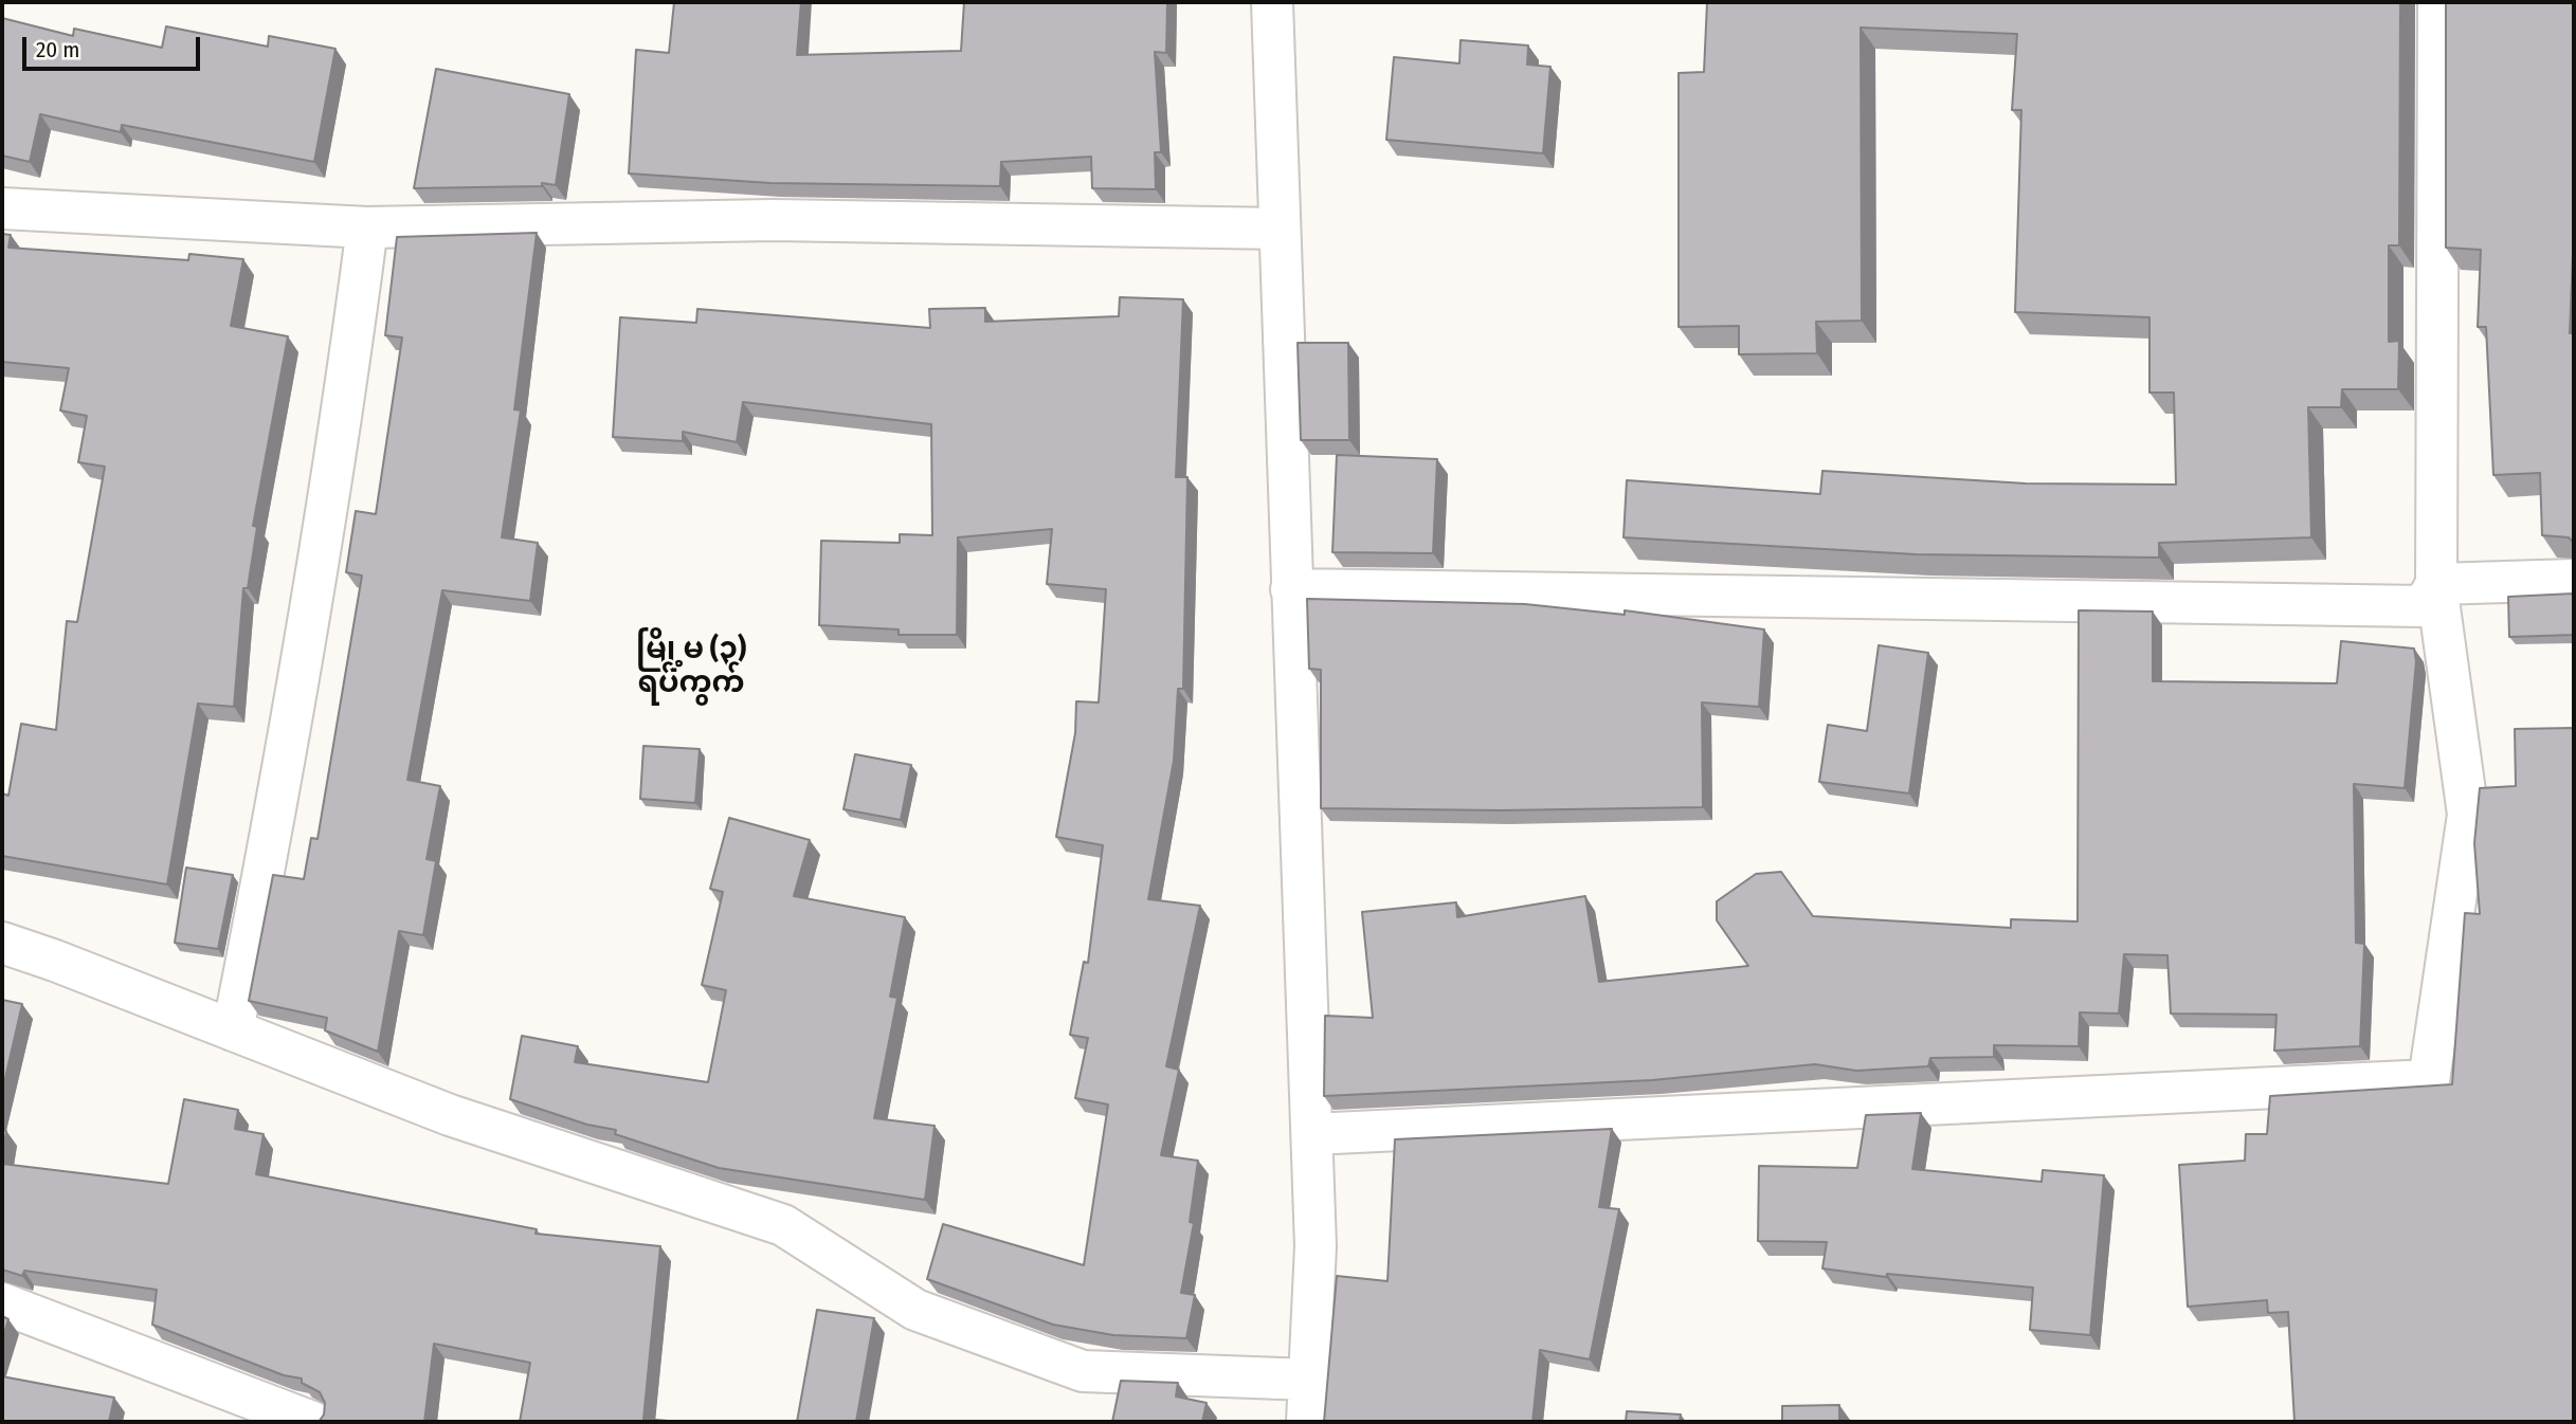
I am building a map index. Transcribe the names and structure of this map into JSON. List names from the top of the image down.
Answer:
{
  "districts": ["မြို့မ (၃) ရပ်ကွက်"],
  "scale_bar": "20 m"
}
